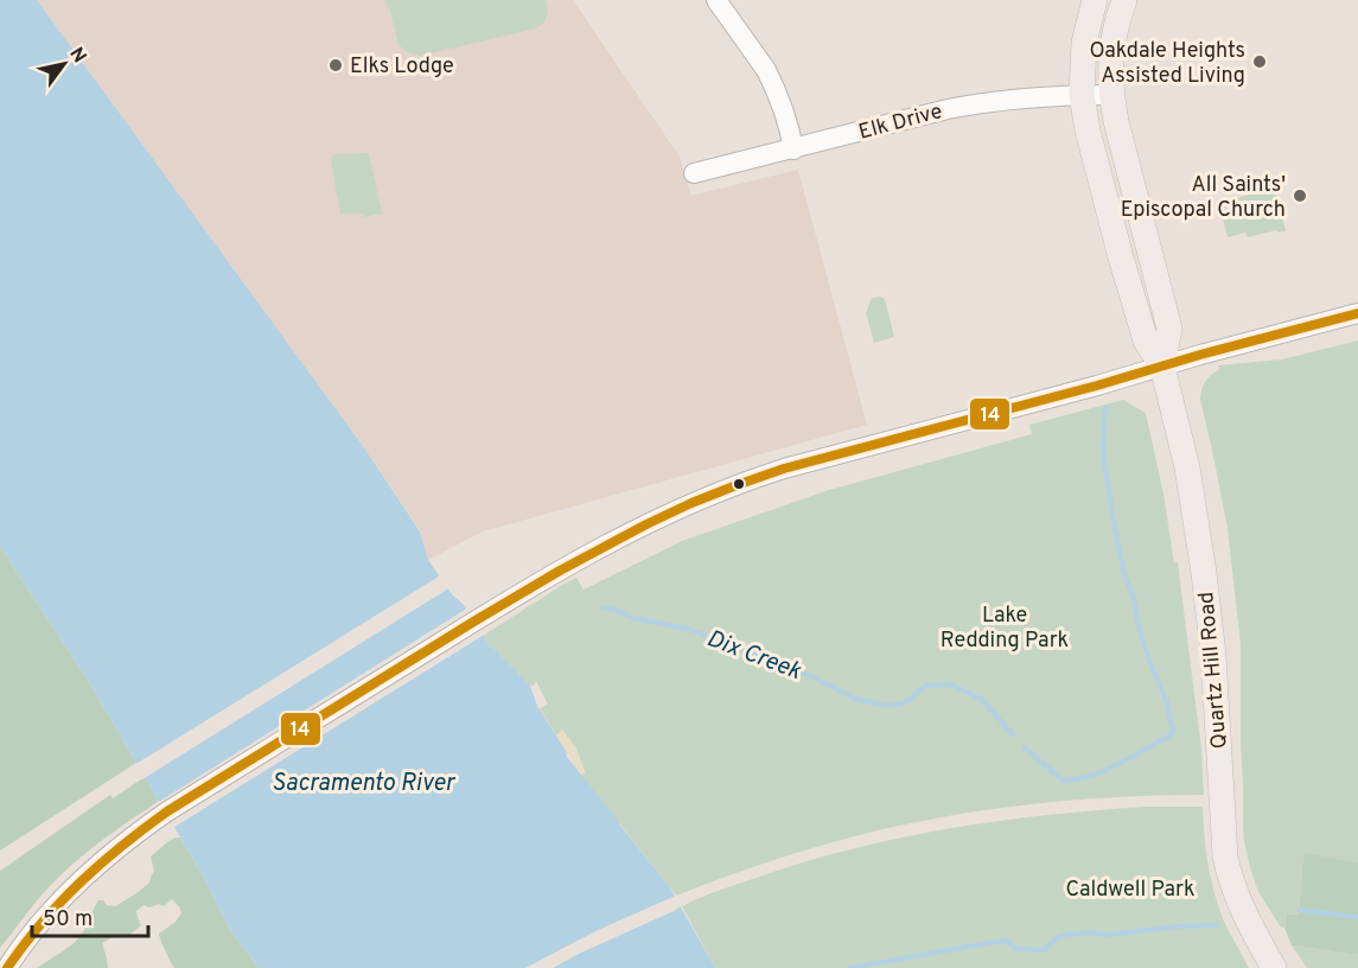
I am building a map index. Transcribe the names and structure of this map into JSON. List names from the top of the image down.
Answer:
{
  "streets": {
    "main road": ["Quartz Hill Road"],
    "street": ["Elk Drive"]
  },
  "crossings": [
    ["Elk Drive", "Quartz Hill Road"]
  ],
  "water": ["Dix Creek", "Sacramento River"],
  "parks": ["Lake Redding Park", "Caldwell Park"],
  "places": ["Oakdale Heights Assisted Living", "Elks Lodge", "All Saints' Episcopal Church"],
  "lines": ["transit line 14"],
  "scale_bar": "50 m",
  "north": "top right"
}
